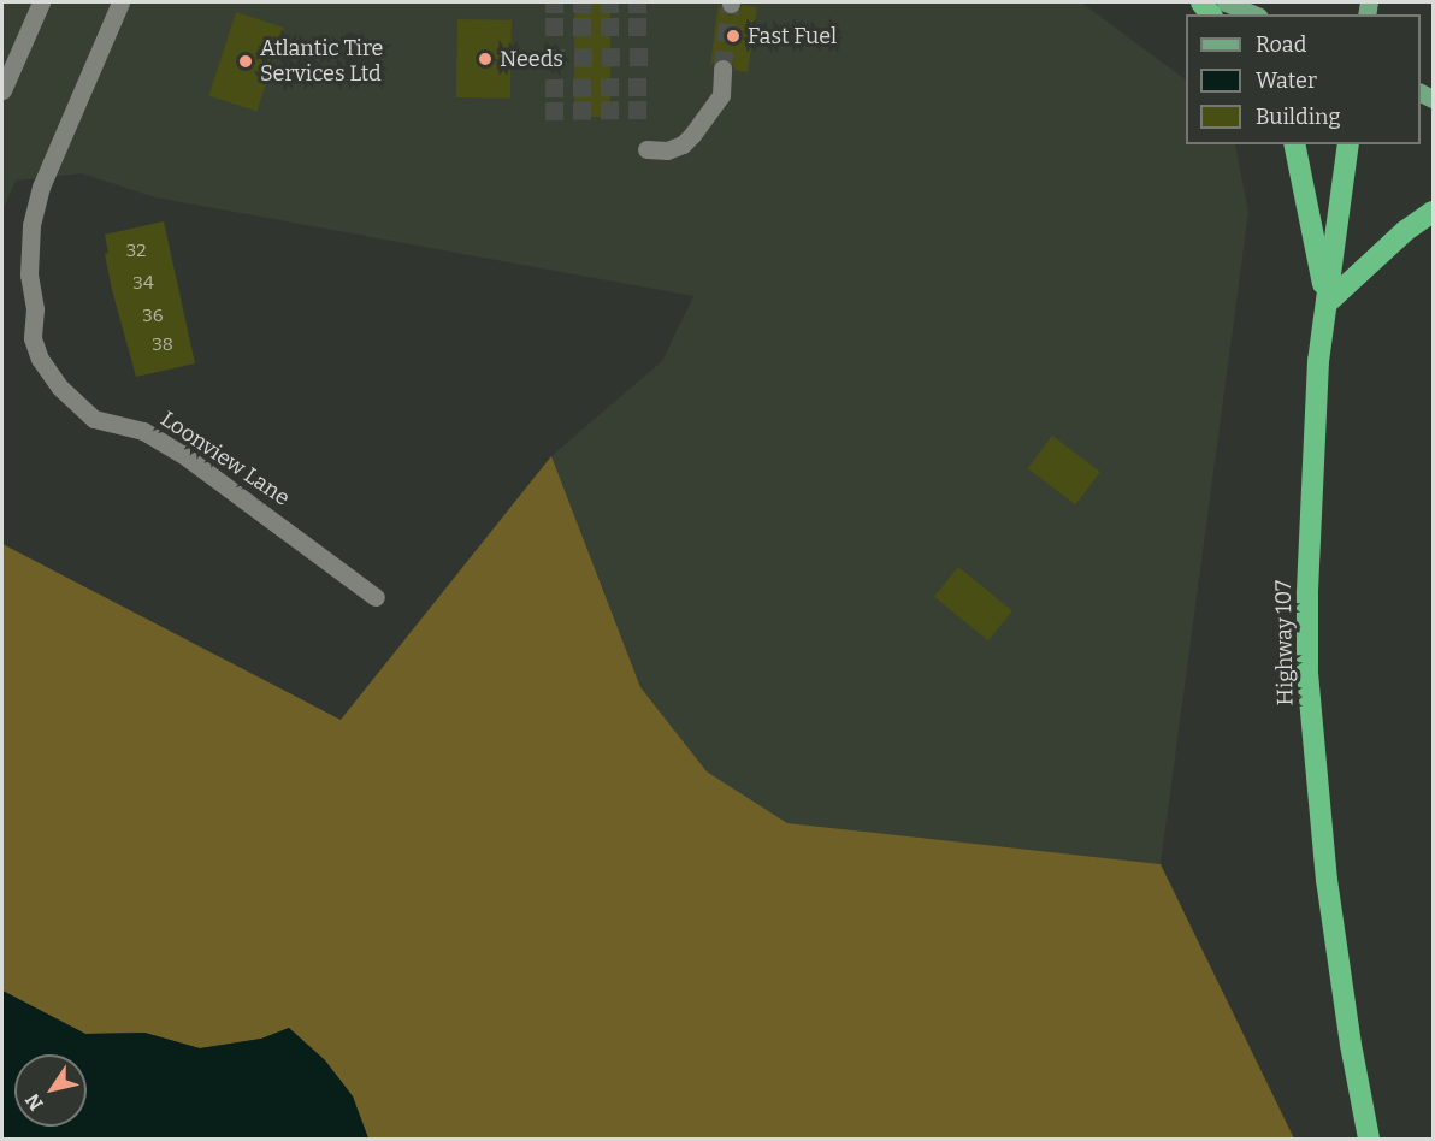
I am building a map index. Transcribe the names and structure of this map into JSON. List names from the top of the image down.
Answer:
{
  "streets": {
    "highway": ["Highway 107"],
    "street": ["Loonview Lane"]
  },
  "places": ["Fast Fuel", "Needs", "Atlantic Tire Services Ltd"],
  "house_numbers": [
    "32",
    "34",
    "36",
    "38"
  ],
  "legend": ["Road", "Water", "Building"],
  "north": "bottom left"
}
